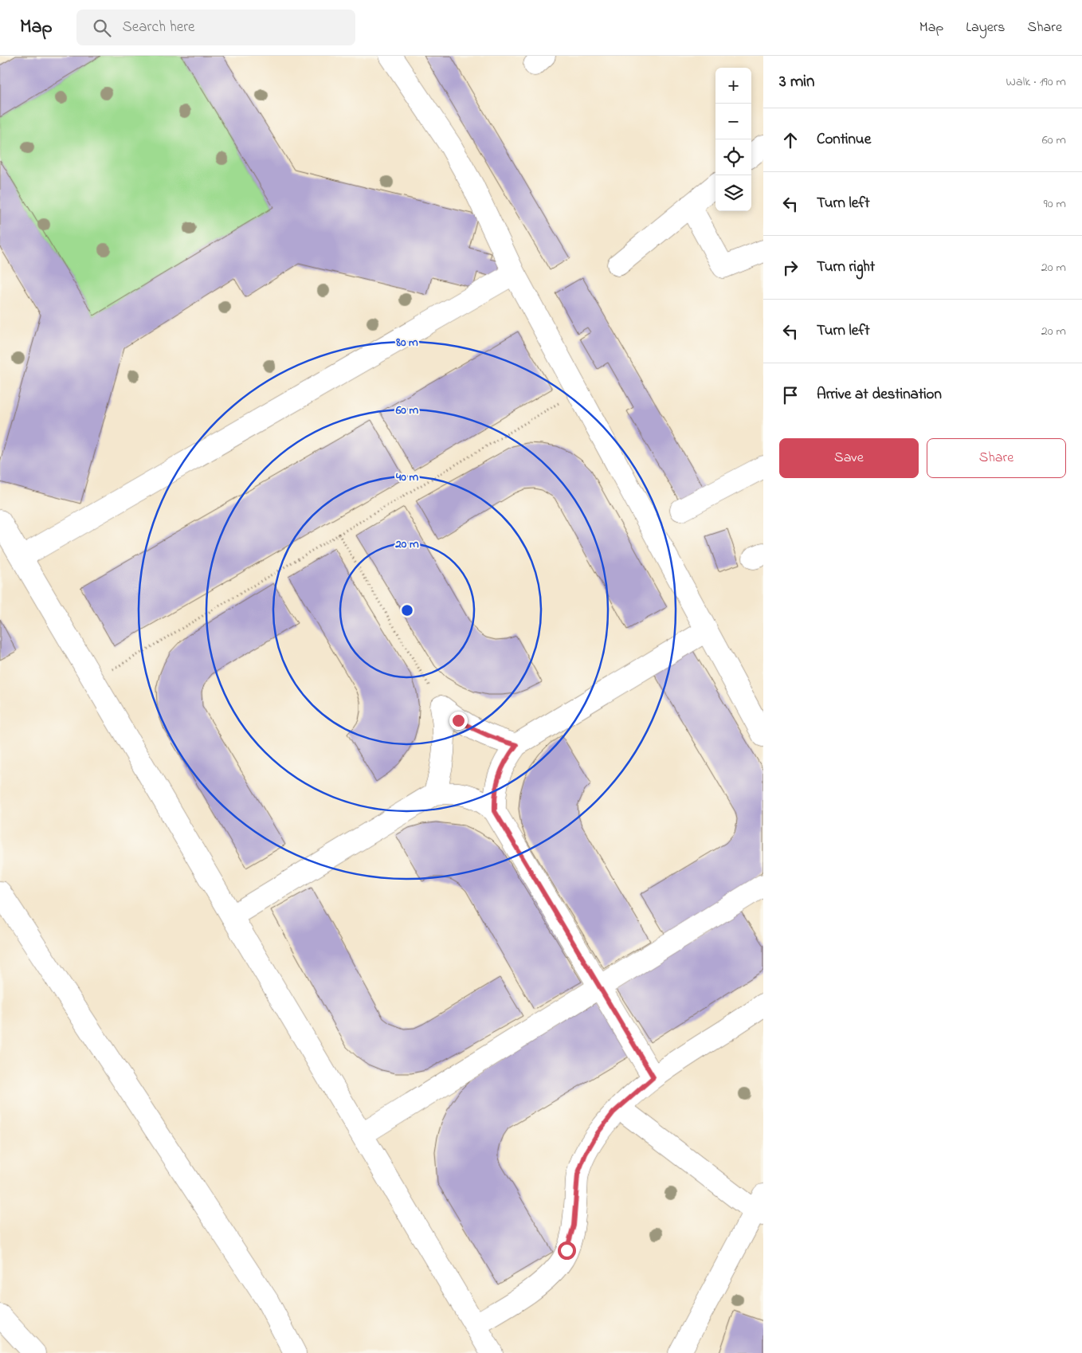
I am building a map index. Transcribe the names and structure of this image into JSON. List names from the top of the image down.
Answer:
{
  "page": {
    "header": "Map",
    "search": "Search here",
    "nav": ["Map", "Layers", "Share"],
    "heading": ["3 min", "Walk · 190 m"],
    "map_buttons": ["+", "−"],
    "list": [
      ["Continue", "60 m"],
      ["Turn left", "90 m"],
      ["Turn right", "20 m"],
      ["Turn left", "20 m"],
      "Arrive at destination"
    ],
    "buttons": ["Save", "Share"]
  },
  "rings": [
    "80 m",
    "60 m",
    "40 m",
    "20 m"
  ]
}
